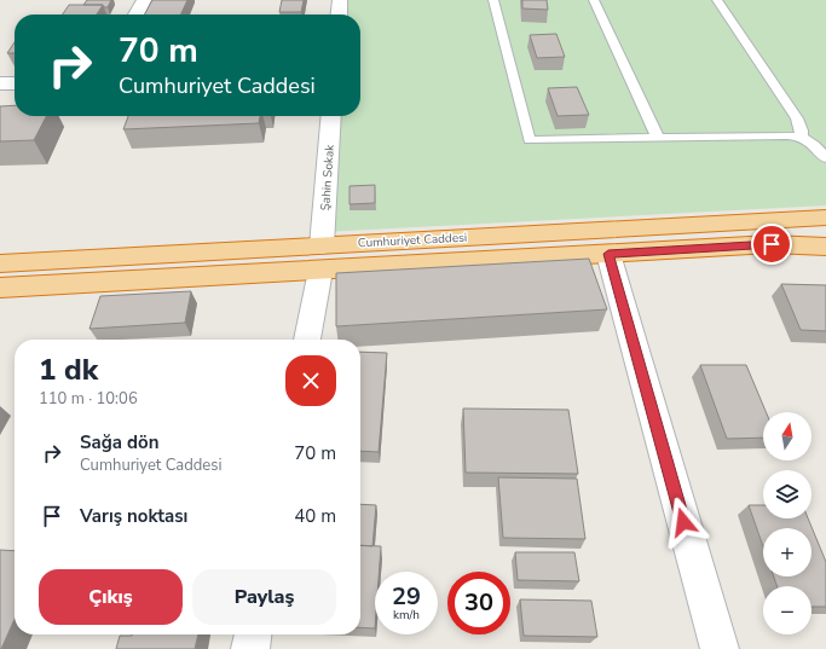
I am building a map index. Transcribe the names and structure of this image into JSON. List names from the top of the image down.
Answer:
{
  "streets": {
    "highway": ["Cumhuriyet Caddesi"],
    "street": ["Şahin Sokak"]
  },
  "crossings": [
    ["Şahin Sokak", "Cumhuriyet Caddesi"]
  ],
  "north": "top",
  "page": {
    "turn": ["70 m", "Cumhuriyet Caddesi"],
    "heading": ["1 dk", "110 m · 10:06"],
    "map_buttons": ["+", "−"],
    "list": [
      {
        "name": "Sağa dön",
        "note": "Cumhuriyet Caddesi",
        "value": "70 m"
      },
      {
        "name": "Varış noktası",
        "value": "40 m"
      }
    ],
    "buttons": ["Çıkış", "Paylaş"],
    "speed": "29 km/h",
    "limit": "30"
  }
}
